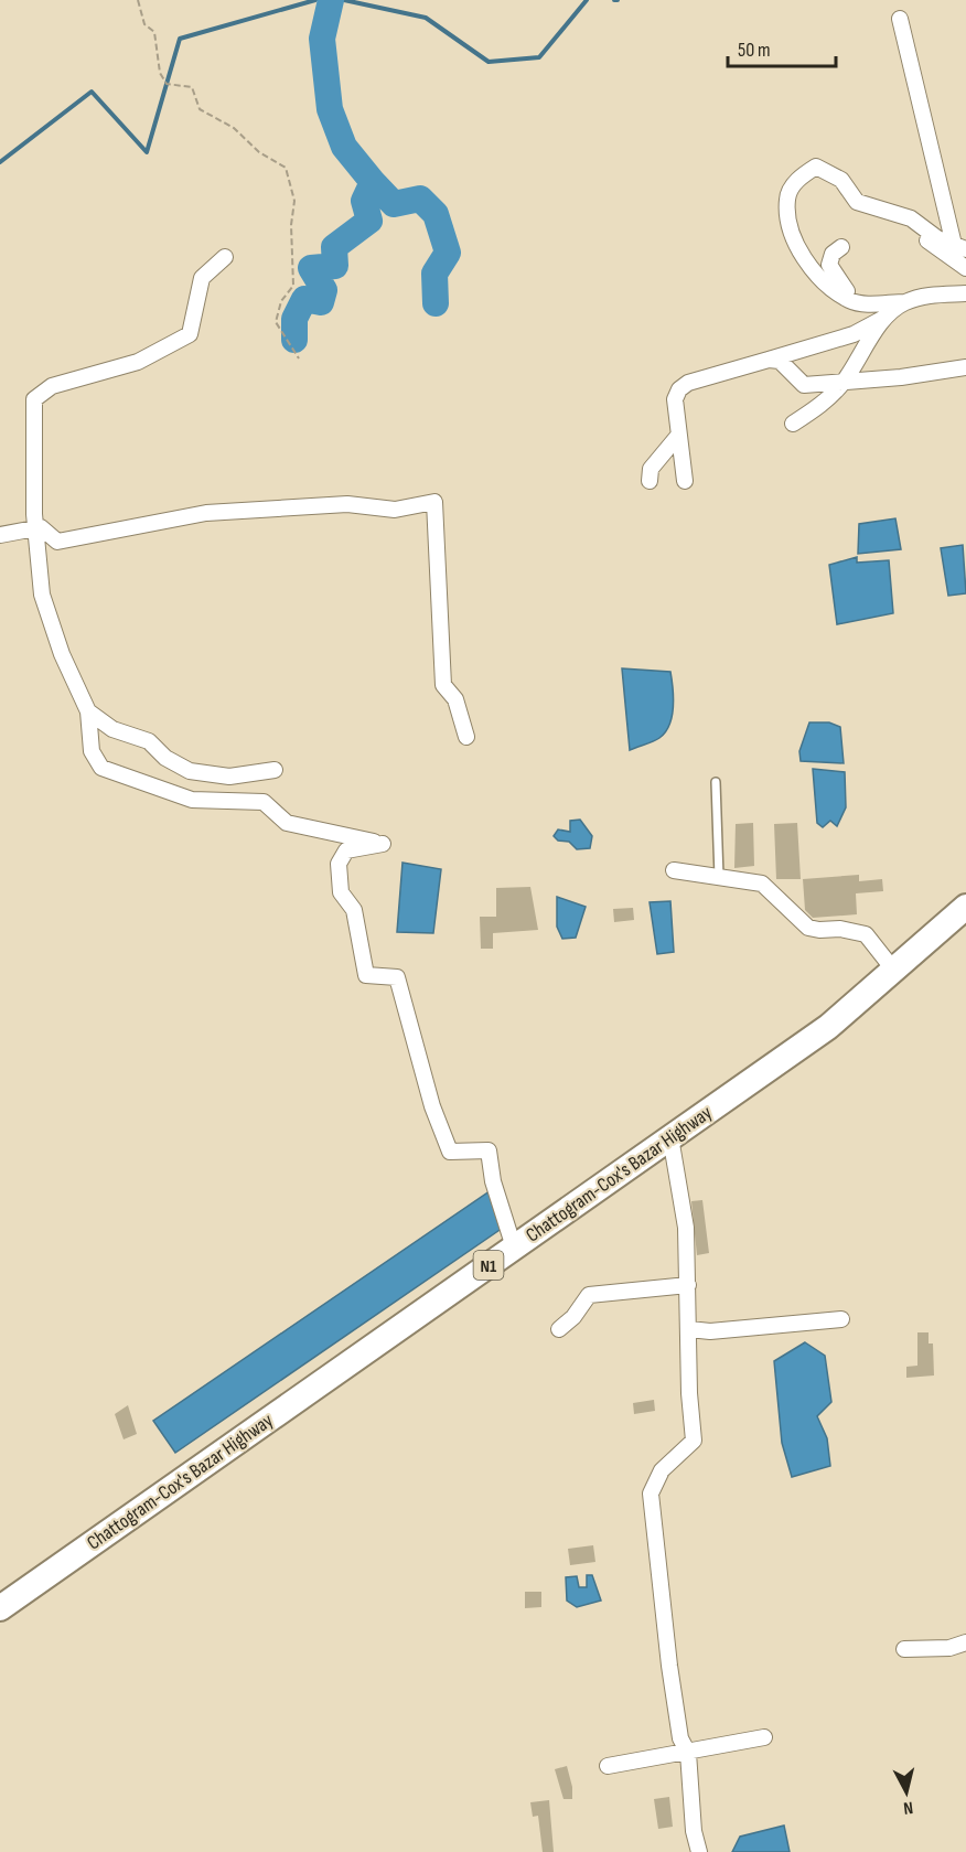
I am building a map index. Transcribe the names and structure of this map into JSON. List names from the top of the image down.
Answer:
{
  "streets": {
    "highway": ["Chattogram-Cox's Bazar Highway", "N1"]
  },
  "scale_bar": "50 m",
  "north": "bottom"
}
